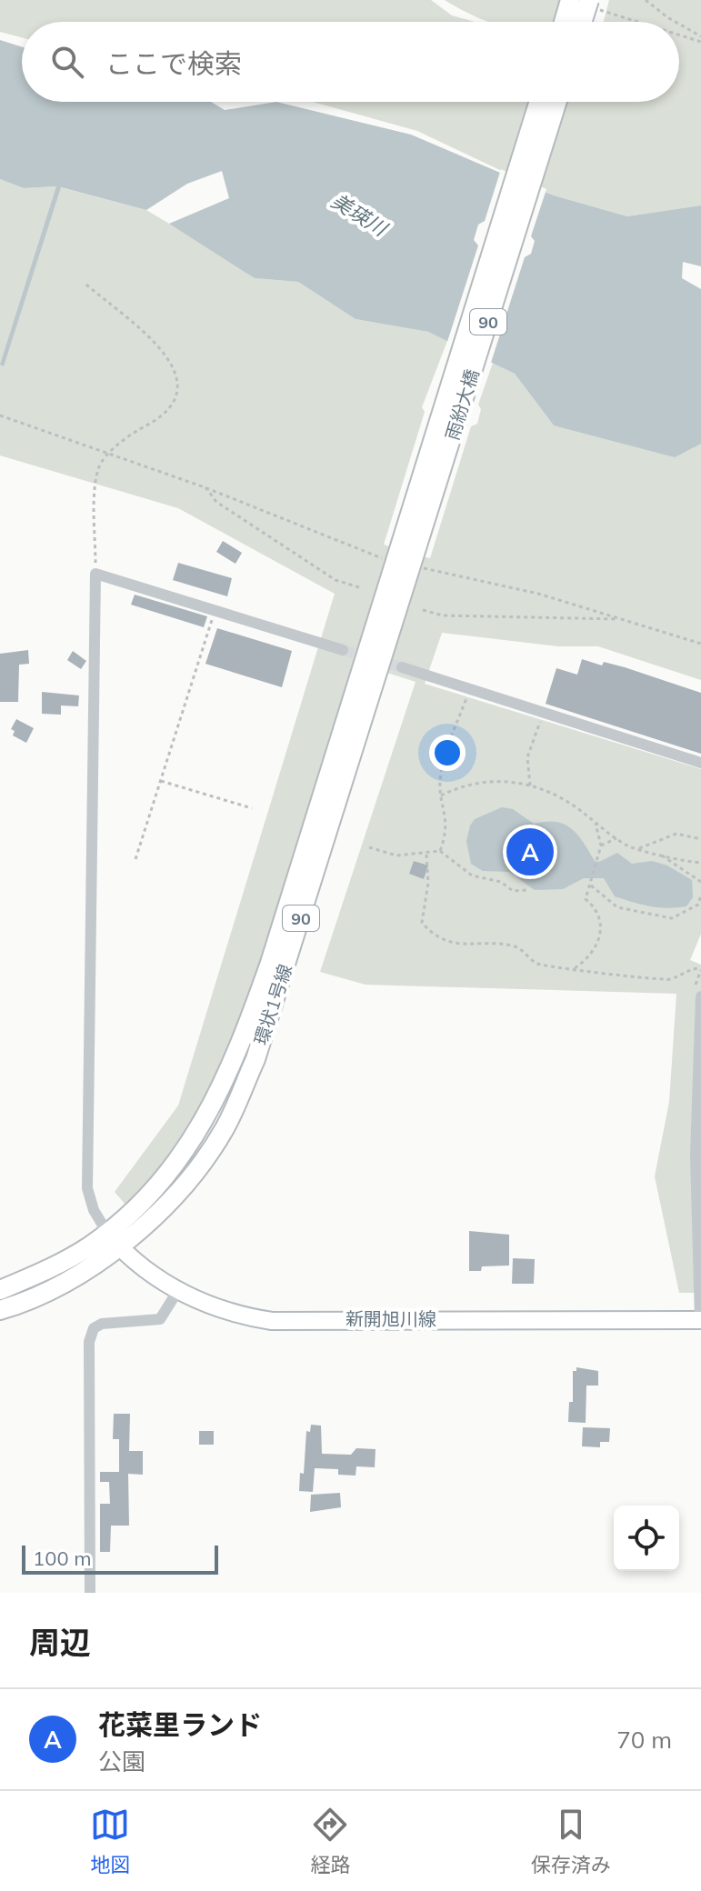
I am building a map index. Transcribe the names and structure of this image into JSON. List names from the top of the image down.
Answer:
{
  "streets": {
    "main road": [
      "90",
      "雨紛大橋",
      "環状1号線",
      "新開旭川線"
    ]
  },
  "crossings": [
    ["雨紛大橋", "環状1号線"],
    ["環状1号線", "新開旭川線"]
  ],
  "water": ["美瑛川"],
  "scale_bar": "100 m",
  "page": {
    "search": "ここで検索",
    "pins": "A",
    "scale": "100 m",
    "heading": "周辺",
    "list": [
      {
        "mark": "A",
        "name": "花菜里ランド",
        "note": "公園",
        "value": "70 m"
      }
    ],
    "nav": ["地図", "経路", "保存済み"]
  }
}
